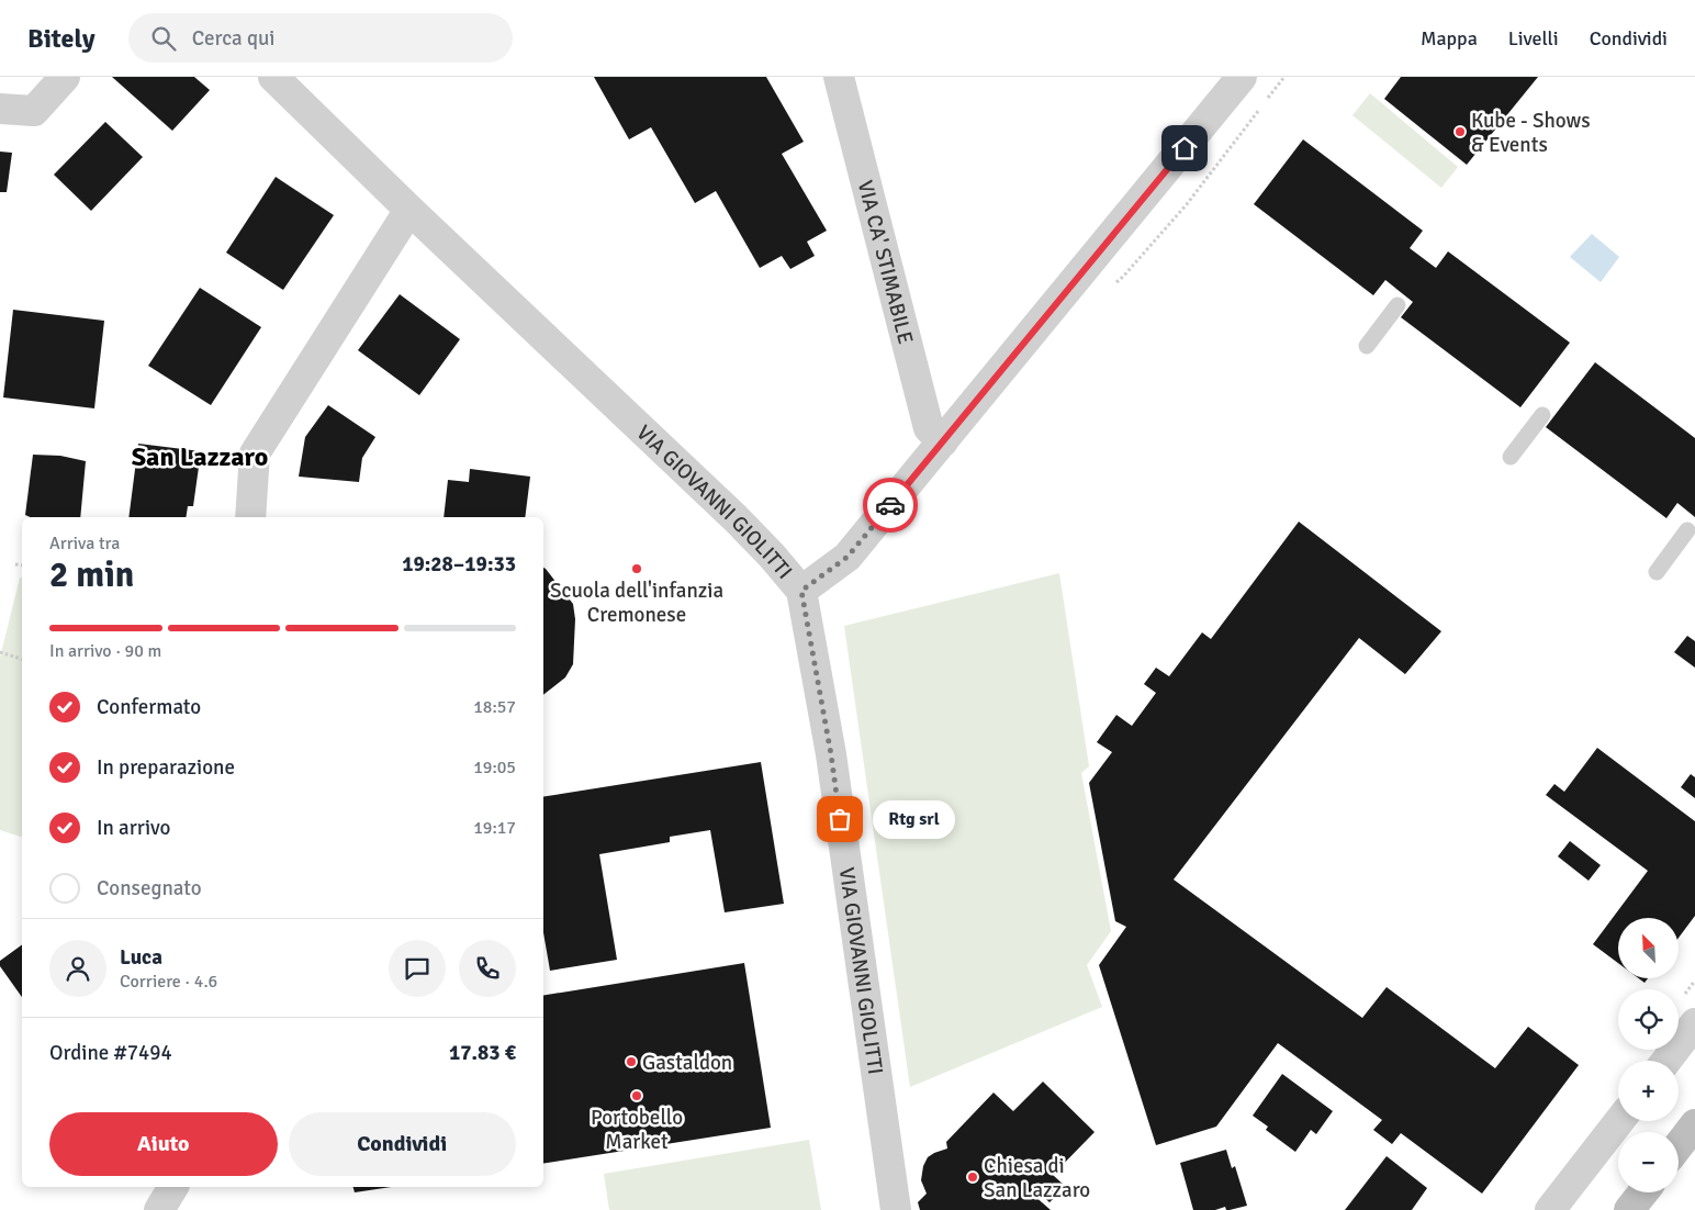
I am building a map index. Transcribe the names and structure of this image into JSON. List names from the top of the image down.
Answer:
{
  "streets": {
    "street": ["VIA CA' STIMABILE", "VIA GIOVANNI GIOLITTI"]
  },
  "districts": ["San Lazzaro"],
  "places": [
    "Kube - Shows & Events",
    "Scuola dell'infanzia Cremonese",
    "Rtg srl",
    "Gastaldon",
    "Portobello Market",
    "Chiesa di San Lazzaro"
  ],
  "north": "top left",
  "page": {
    "header": "Bitely",
    "search": "Cerca qui",
    "nav": ["Mappa", "Livelli", "Condividi"],
    "heading": ["2 min", "Arriva tra", "19:28–19:33"],
    "panel": [
      "Luca",
      "Corriere · 4.6",
      "Ordine #7494",
      "17.83 €"
    ],
    "bar": "In arrivo · 90 m",
    "list": [
      ["Confermato", "18:57"],
      ["In preparazione", "19:05"],
      ["In arrivo", "19:17"],
      "Consegnato"
    ],
    "bubble": "Rtg srl",
    "map_buttons": ["+", "−"],
    "buttons": ["Aiuto", "Condividi"]
  }
}
